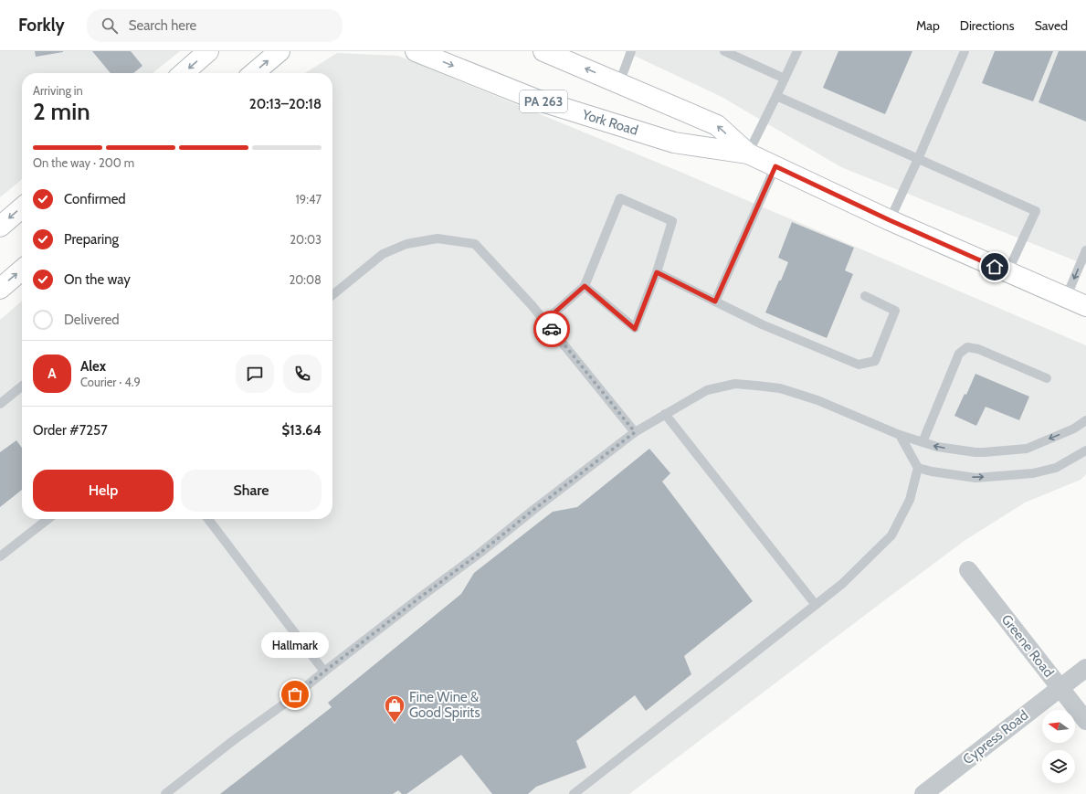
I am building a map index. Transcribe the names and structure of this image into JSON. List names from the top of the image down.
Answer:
{
  "streets": {
    "main road": ["PA 263", "York Road"],
    "street": ["Greene Road", "Cypress Road"]
  },
  "crossings": [
    ["Greene Road", "Cypress Road"]
  ],
  "places": {
    "other": ["Hallmark"],
    "shop": ["Fine Wine & Good Spirits"]
  },
  "north": "left",
  "page": {
    "header": "Forkly",
    "search": "Search here",
    "nav": ["Map", "Directions", "Saved"],
    "heading": ["2 min", "Arriving in", "20:13–20:18"],
    "panel": [
      "Alex",
      "Courier · 4.9",
      "Order #7257",
      "$13.64"
    ],
    "bar": "On the way · 200 m",
    "list": [
      ["Confirmed", "19:47"],
      ["Preparing", "20:03"],
      ["On the way", "20:08"],
      "Delivered"
    ],
    "round": "A",
    "buttons": ["Help", "Share"],
    "bubble": "Hallmark"
  }
}
